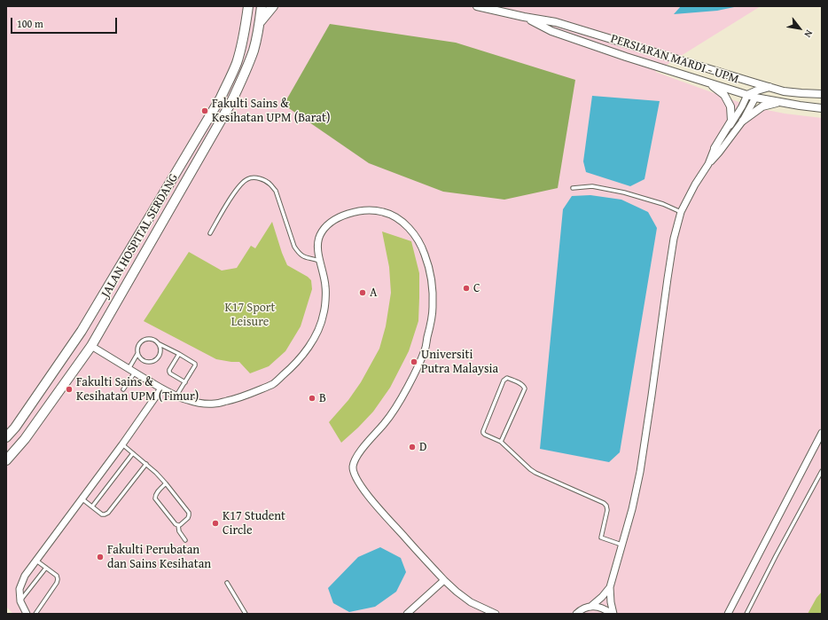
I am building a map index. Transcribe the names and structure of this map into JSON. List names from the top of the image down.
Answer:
{
  "streets": {
    "main road": ["JALAN HOSPITAL SERDANG"],
    "street": ["PERSIARAN MARDI - UPM"]
  },
  "parks": ["K17 Sport Leisure"],
  "places": [
    "Fakulti Sains & Kesihatan UPM (Barat)",
    "C",
    "A",
    "Universiti Putra Malaysia",
    "Fakulti Sains & Kesihatan UPM (Timur)",
    "B",
    "D",
    "K17 Student Circle",
    "Fakulti Perubatan dan Sains Kesihatan"
  ],
  "scale_bar": "100 m",
  "north": "bottom right"
}
